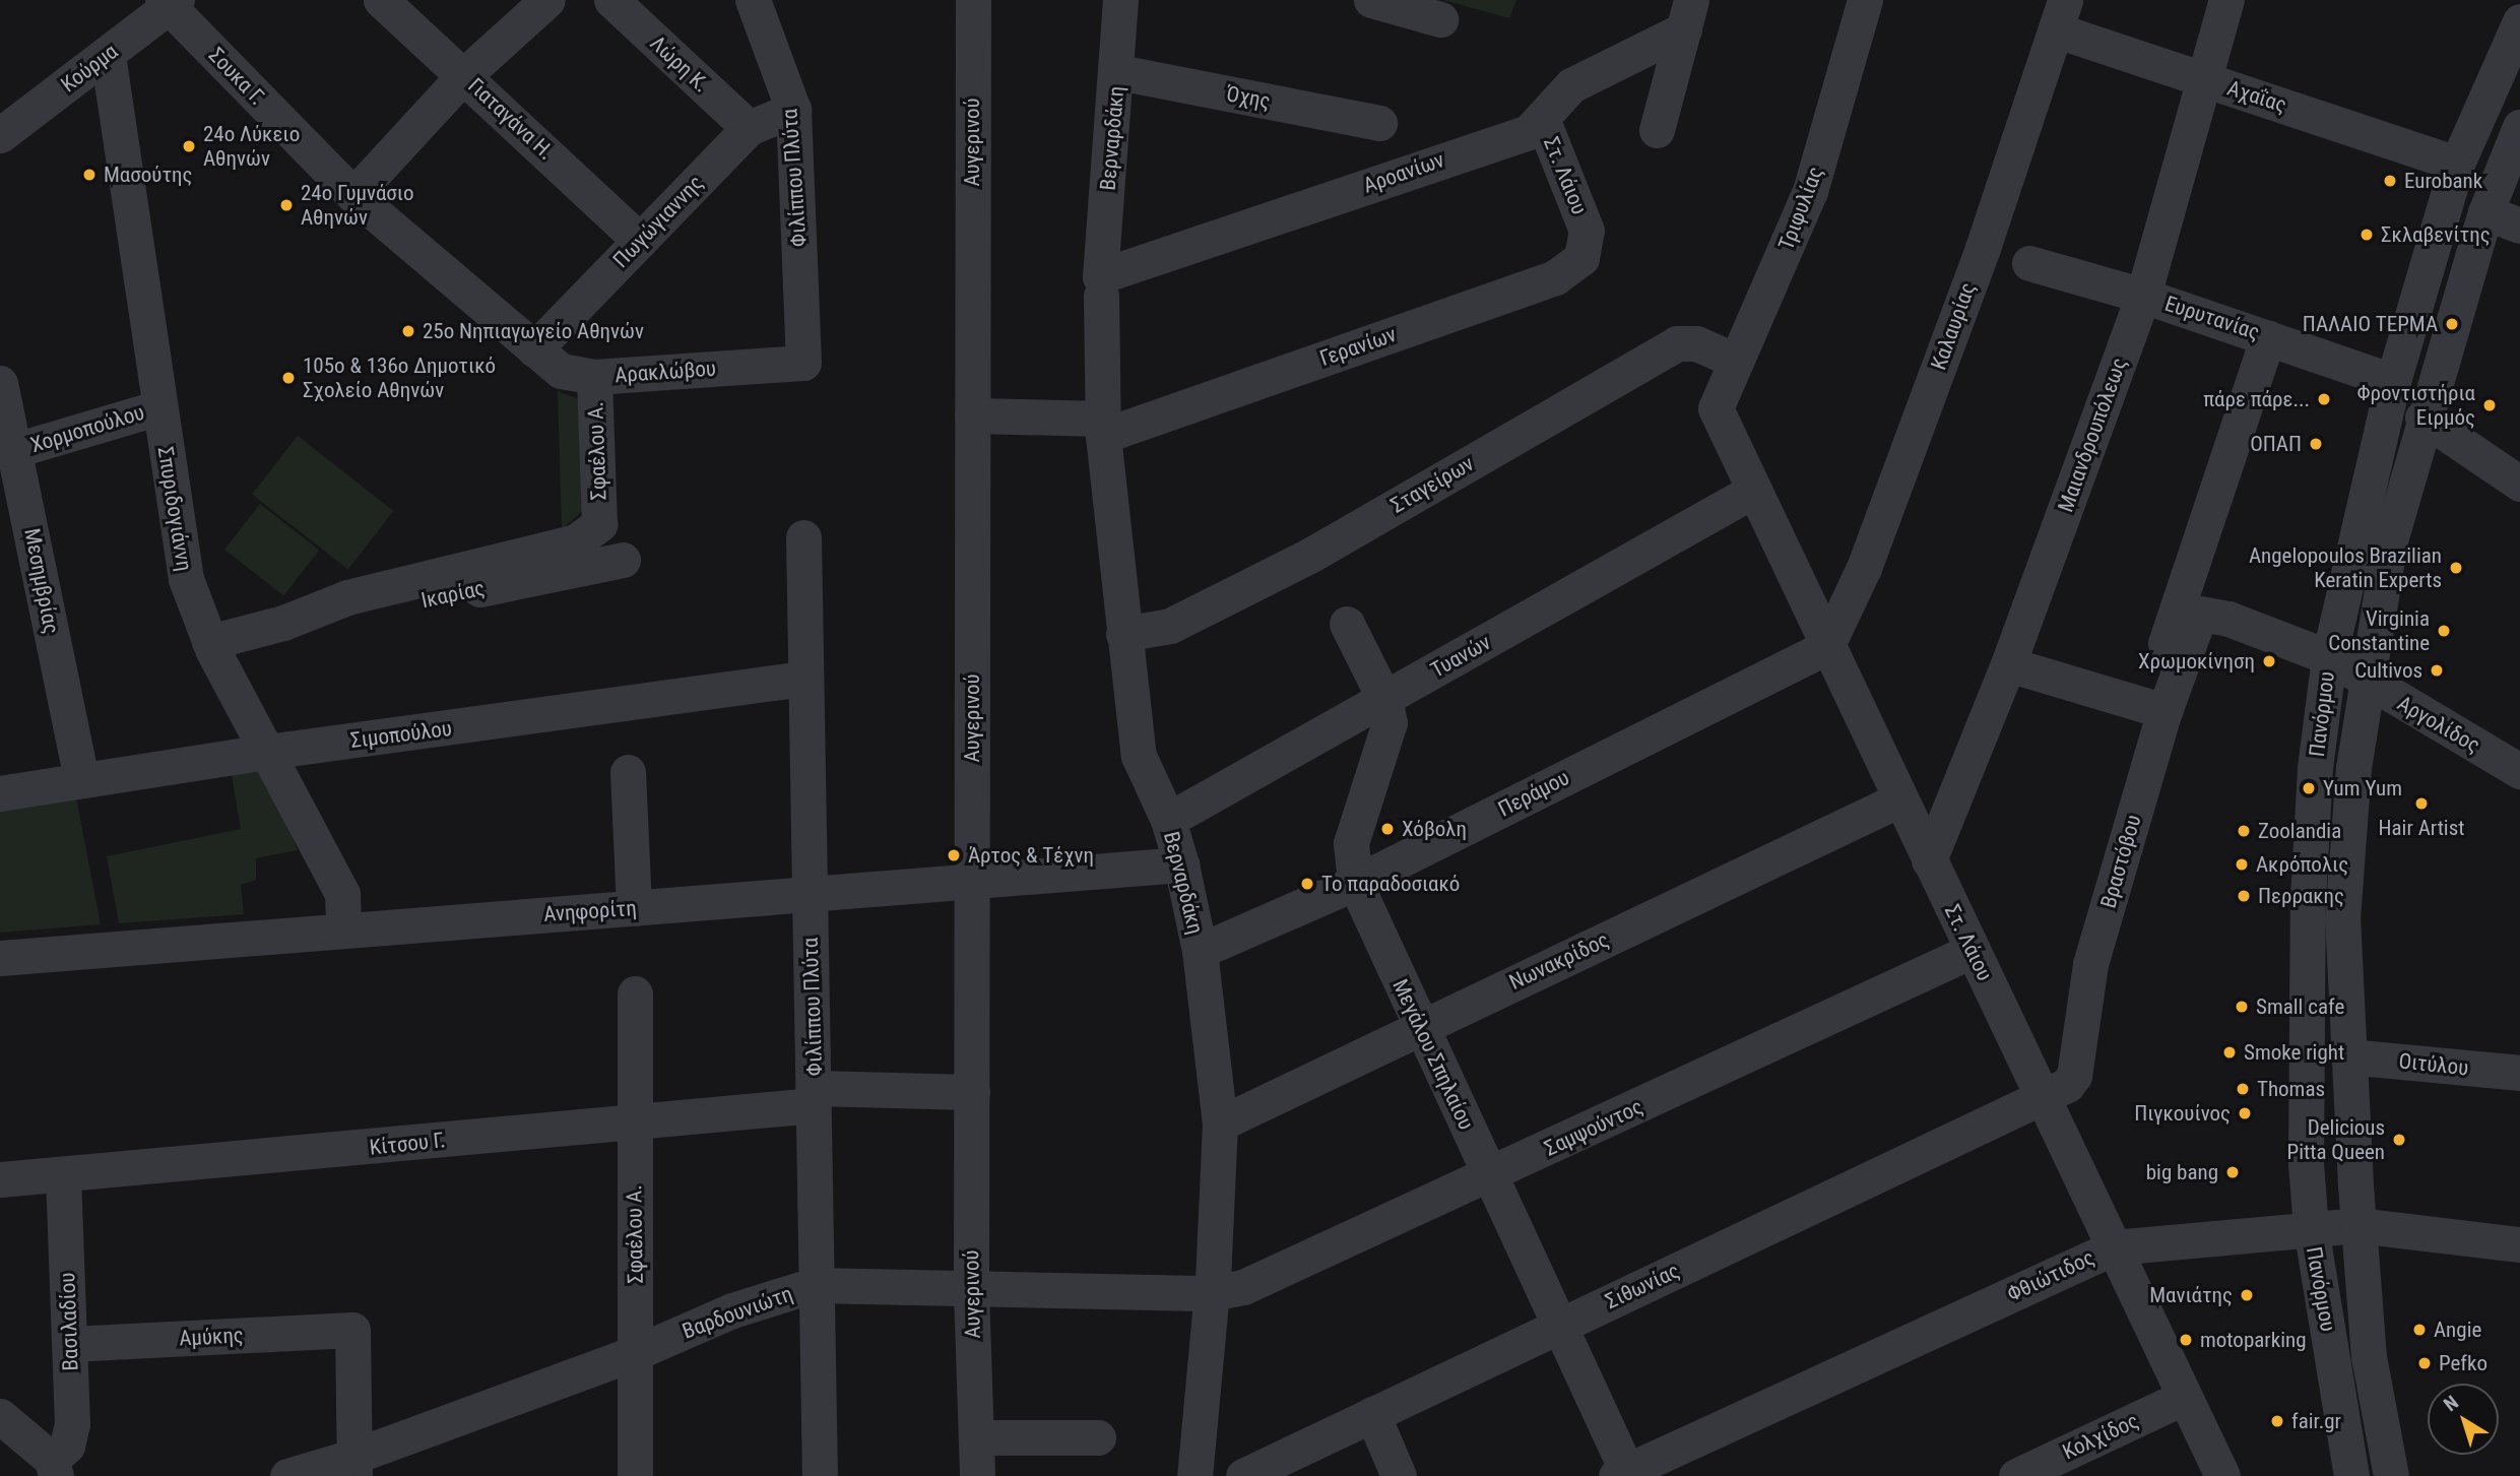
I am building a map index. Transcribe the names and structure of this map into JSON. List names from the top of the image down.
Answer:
{
  "streets": {
    "street": [
      "Λώρη Κ.",
      "Κούρμα",
      "Σουκα Γ.",
      "Αχαΐας",
      "Όχης",
      "Γιαταγάνα Η.",
      "Βερναρδάκη",
      "Αυγερινού",
      "Αροανίων",
      "Στ. Λάιου",
      "Φιλίππου Πλύτα",
      "Τριφυλίας",
      "Πωγώγιαννης",
      "Ευρυτανίας",
      "Καλαυρίας",
      "Γερανίων",
      "Αρακλώβου",
      "Χορμοπούλου",
      "Μαιανδρουπόλεως",
      "Σφαέλου Α.",
      "Σταγείρων",
      "Σπυριδογιάννη",
      "Μεσημβρίας",
      "Ικαρίας",
      "Τυανών",
      "Πανόρμου",
      "Αργολίδος",
      "Σιμοπούλου",
      "Περάμου",
      "Βραστόβου",
      "Ανηφορίτη",
      "Νωνακρίδος",
      "Μεγάλου Σπηλαίου",
      "Οιτύλου",
      "Σαμψούντος",
      "Κίτσου Γ.",
      "Φθιώτιδος",
      "Σιθωνίας",
      "Βαρδουνιώτη",
      "Βασιλαδίου",
      "Αμύκης",
      "Κολχίδος"
    ]
  },
  "crossings": [
    ["Λώρη Κ.", "Πωγώγιαννης"],
    ["Κούρμα", "Σουκα Γ."],
    ["Κούρμα", "Σπυριδογιάννη"],
    ["Σουκα Γ.", "Πωγώγιαννης"],
    ["Σουκα Γ.", "Αρακλώβου"],
    ["Αχαΐας", "Καλαυρίας"],
    ["Αχαΐας", "Μαιανδρουπόλεως"],
    ["Αχαΐας", "Πανόρμου"],
    ["Όχης", "Βερναρδάκη"],
    ["Γιαταγάνα Η.", "Πωγώγιαννης"],
    ["Βερναρδάκη", "Αροανίων"],
    ["Βερναρδάκη", "Γερανίων"],
    ["Βερναρδάκη", "Σταγείρων"],
    ["Βερναρδάκη", "Τυανών"],
    ["Βερναρδάκη", "Περάμου"],
    ["Βερναρδάκη", "Ανηφορίτη"],
    ["Βερναρδάκη", "Νωνακρίδος"],
    ["Βερναρδάκη", "Σαμψούντος"],
    ["Βερναρδάκη", "Βαρδουνιώτη"],
    ["Αυγερινού", "Γερανίων"],
    ["Αυγερινού", "Ανηφορίτη"],
    ["Αυγερινού", "Κίτσου Γ."],
    ["Αυγερινού", "Βαρδουνιώτη"],
    ["Αροανίων", "Στ. Λάιου"],
    ["Στ. Λάιου", "Τριφυλίας"],
    ["Στ. Λάιου", "Καλαυρίας"],
    ["Στ. Λάιου", "Γερανίων"],
    ["Στ. Λάιου", "Μαιανδρουπόλεως"],
    ["Στ. Λάιου", "Τυανών"],
    ["Στ. Λάιου", "Περάμου"],
    ["Στ. Λάιου", "Βραστόβου"],
    ["Στ. Λάιου", "Νωνακρίδος"],
    ["Στ. Λάιου", "Σαμψούντος"],
    ["Στ. Λάιου", "Φθιώτιδος"],
    ["Στ. Λάιου", "Σιθωνίας"],
    ["Στ. Λάιου", "Κολχίδος"],
    ["Φιλίππου Πλύτα", "Πωγώγιαννης"],
    ["Φιλίππου Πλύτα", "Αρακλώβου"],
    ["Φιλίππου Πλύτα", "Σιμοπούλου"],
    ["Φιλίππου Πλύτα", "Ανηφορίτη"],
    ["Φιλίππου Πλύτα", "Κίτσου Γ."],
    ["Φιλίππου Πλύτα", "Βαρδουνιώτη"],
    ["Τριφυλίας", "Σταγείρων"],
    ["Πωγώγιαννης", "Αρακλώβου"],
    ["Ευρυτανίας", "Μαιανδρουπόλεως"],
    ["Ευρυτανίας", "Πανόρμου"],
    ["Ευρυτανίας", "Βραστόβου"],
    ["Καλαυρίας", "Περάμου"],
    ["Αρακλώβου", "Σφαέλου Α."],
    ["Χορμοπούλου", "Σπυριδογιάννη"],
    ["Χορμοπούλου", "Μεσημβρίας"],
    ["Σφαέλου Α.", "Ικαρίας"],
    ["Σφαέλου Α.", "Κίτσου Γ."],
    ["Σφαέλου Α.", "Βαρδουνιώτη"],
    ["Σπυριδογιάννη", "Ικαρίας"],
    ["Σπυριδογιάννη", "Σιμοπούλου"],
    ["Σπυριδογιάννη", "Ανηφορίτη"],
    ["Μεσημβρίας", "Σιμοπούλου"],
    ["Τυανών", "Μεγάλου Σπηλαίου"],
    ["Πανόρμου", "Αργολίδος"],
    ["Πανόρμου", "Οιτύλου"],
    ["Πανόρμου", "Φθιώτιδος"],
    ["Αργολίδος", "Βραστόβου"],
    ["Περάμου", "Μεγάλου Σπηλαίου"],
    ["Βραστόβου", "Σιθωνίας"],
    ["Νωνακρίδος", "Μεγάλου Σπηλαίου"],
    ["Μεγάλου Σπηλαίου", "Σαμψούντος"],
    ["Μεγάλου Σπηλαίου", "Φθιώτιδος"],
    ["Μεγάλου Σπηλαίου", "Σιθωνίας"],
    ["Σαμψούντος", "Βαρδουνιώτη"],
    ["Κίτσου Γ.", "Βασιλαδίου"],
    ["Βαρδουνιώτη", "Αμύκης"],
    ["Βασιλαδίου", "Αμύκης"]
  ],
  "places": [
    "24ο Λύκειο Αθηνών",
    "Μασούτης",
    "Eurobank",
    "24ο Γυμνάσιο Αθηνών",
    "Σκλαβενίτης",
    "ΠΑΛΑΙΟ ΤΕΡΜΑ",
    "25ο Νηπιαγωγείο Αθηνών",
    "105ο & 136ο Δημοτικό Σχολείο Αθηνών",
    "πάρε πάρε...",
    "Φροντιστήρια Ειρμός",
    "ΟΠΑΠ",
    "Angelopoulos Brazilian Keratin Experts",
    "Virginia Constantine",
    "Χρωμοκίνηση",
    "Cultivos",
    "Yum Yum",
    "Hair Artist",
    "Χόβολη",
    "Zoolandia",
    "Άρτος & Τέχνη",
    "Ακρόπολις",
    "Το παραδοσιακό",
    "Περρακης",
    "Small cafe",
    "Smoke right",
    "Thomas",
    "Πιγκουίνος",
    "Delicious Pitta Queen",
    "big bang",
    "Μανιάτης",
    "Angie",
    "motoparking",
    "Pefko",
    "fair.gr"
  ],
  "north": "top left"
}
